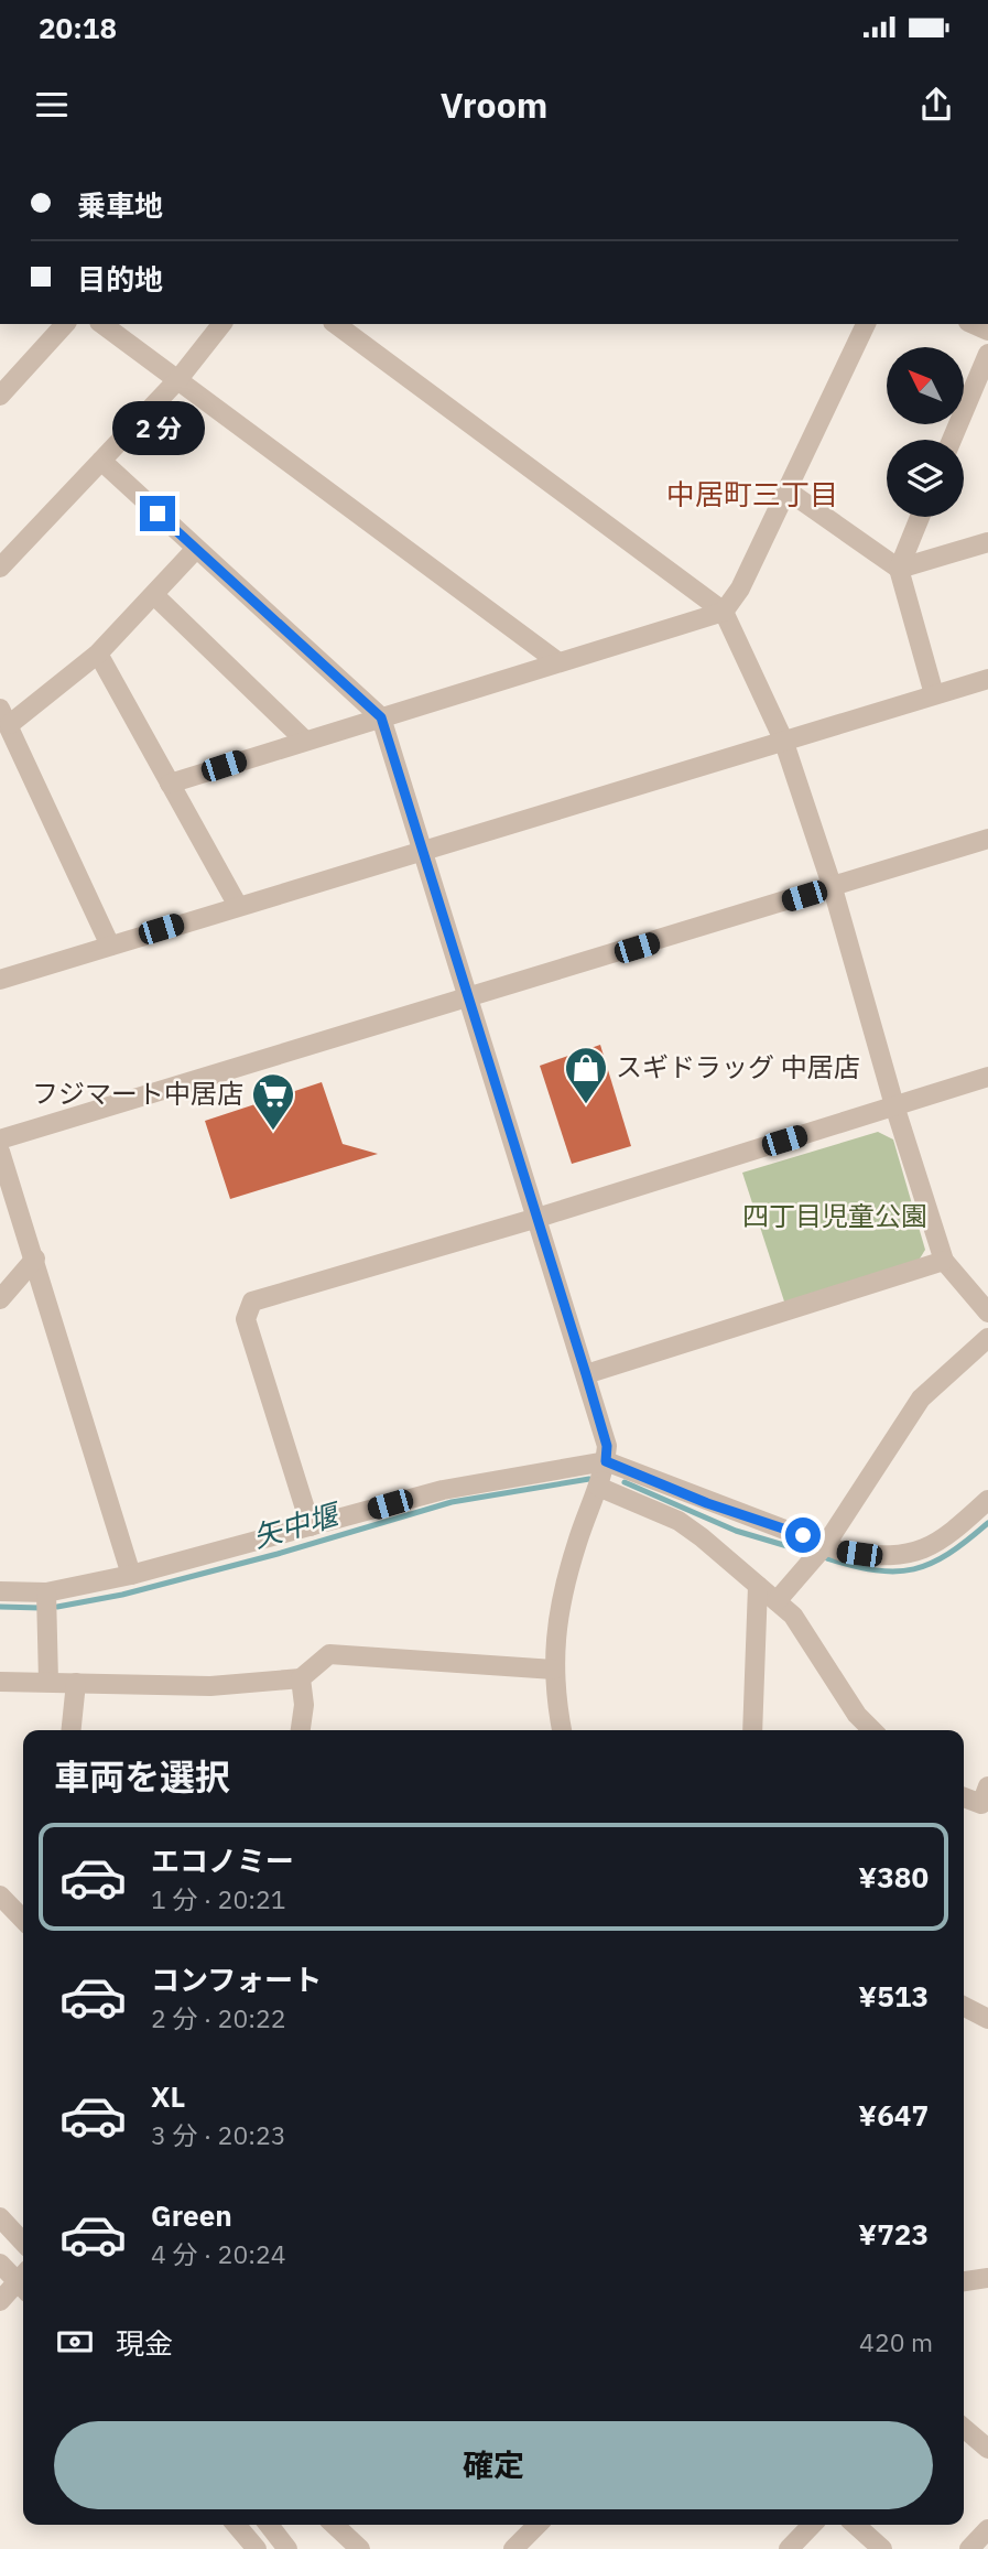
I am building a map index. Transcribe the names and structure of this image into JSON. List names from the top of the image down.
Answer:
{
  "districts": ["中居町三丁目"],
  "water": ["矢中堰"],
  "parks": ["四丁目児童公園"],
  "places": {
    "shop": ["スギドラッグ 中居店"],
    "supermarket": ["フジマート中居店"]
  },
  "north": "top left",
  "page": {
    "status": "20:18",
    "header": "Vroom",
    "banner": ["乗車地", "目的地"],
    "bubble": "2 分",
    "heading": "車両を選択",
    "list": [
      {
        "name": "エコノミー",
        "note": "1 分 · 20:21",
        "value": "¥380"
      },
      {
        "name": "コンフォート",
        "note": "2 分 · 20:22",
        "value": "¥513"
      },
      {
        "name": "XL",
        "note": "3 分 · 20:23",
        "value": "¥647"
      },
      {
        "name": "Green",
        "note": "4 分 · 20:24",
        "value": "¥723"
      }
    ],
    "pay": ["現金", "420 m"],
    "buttons": "確定"
  }
}
